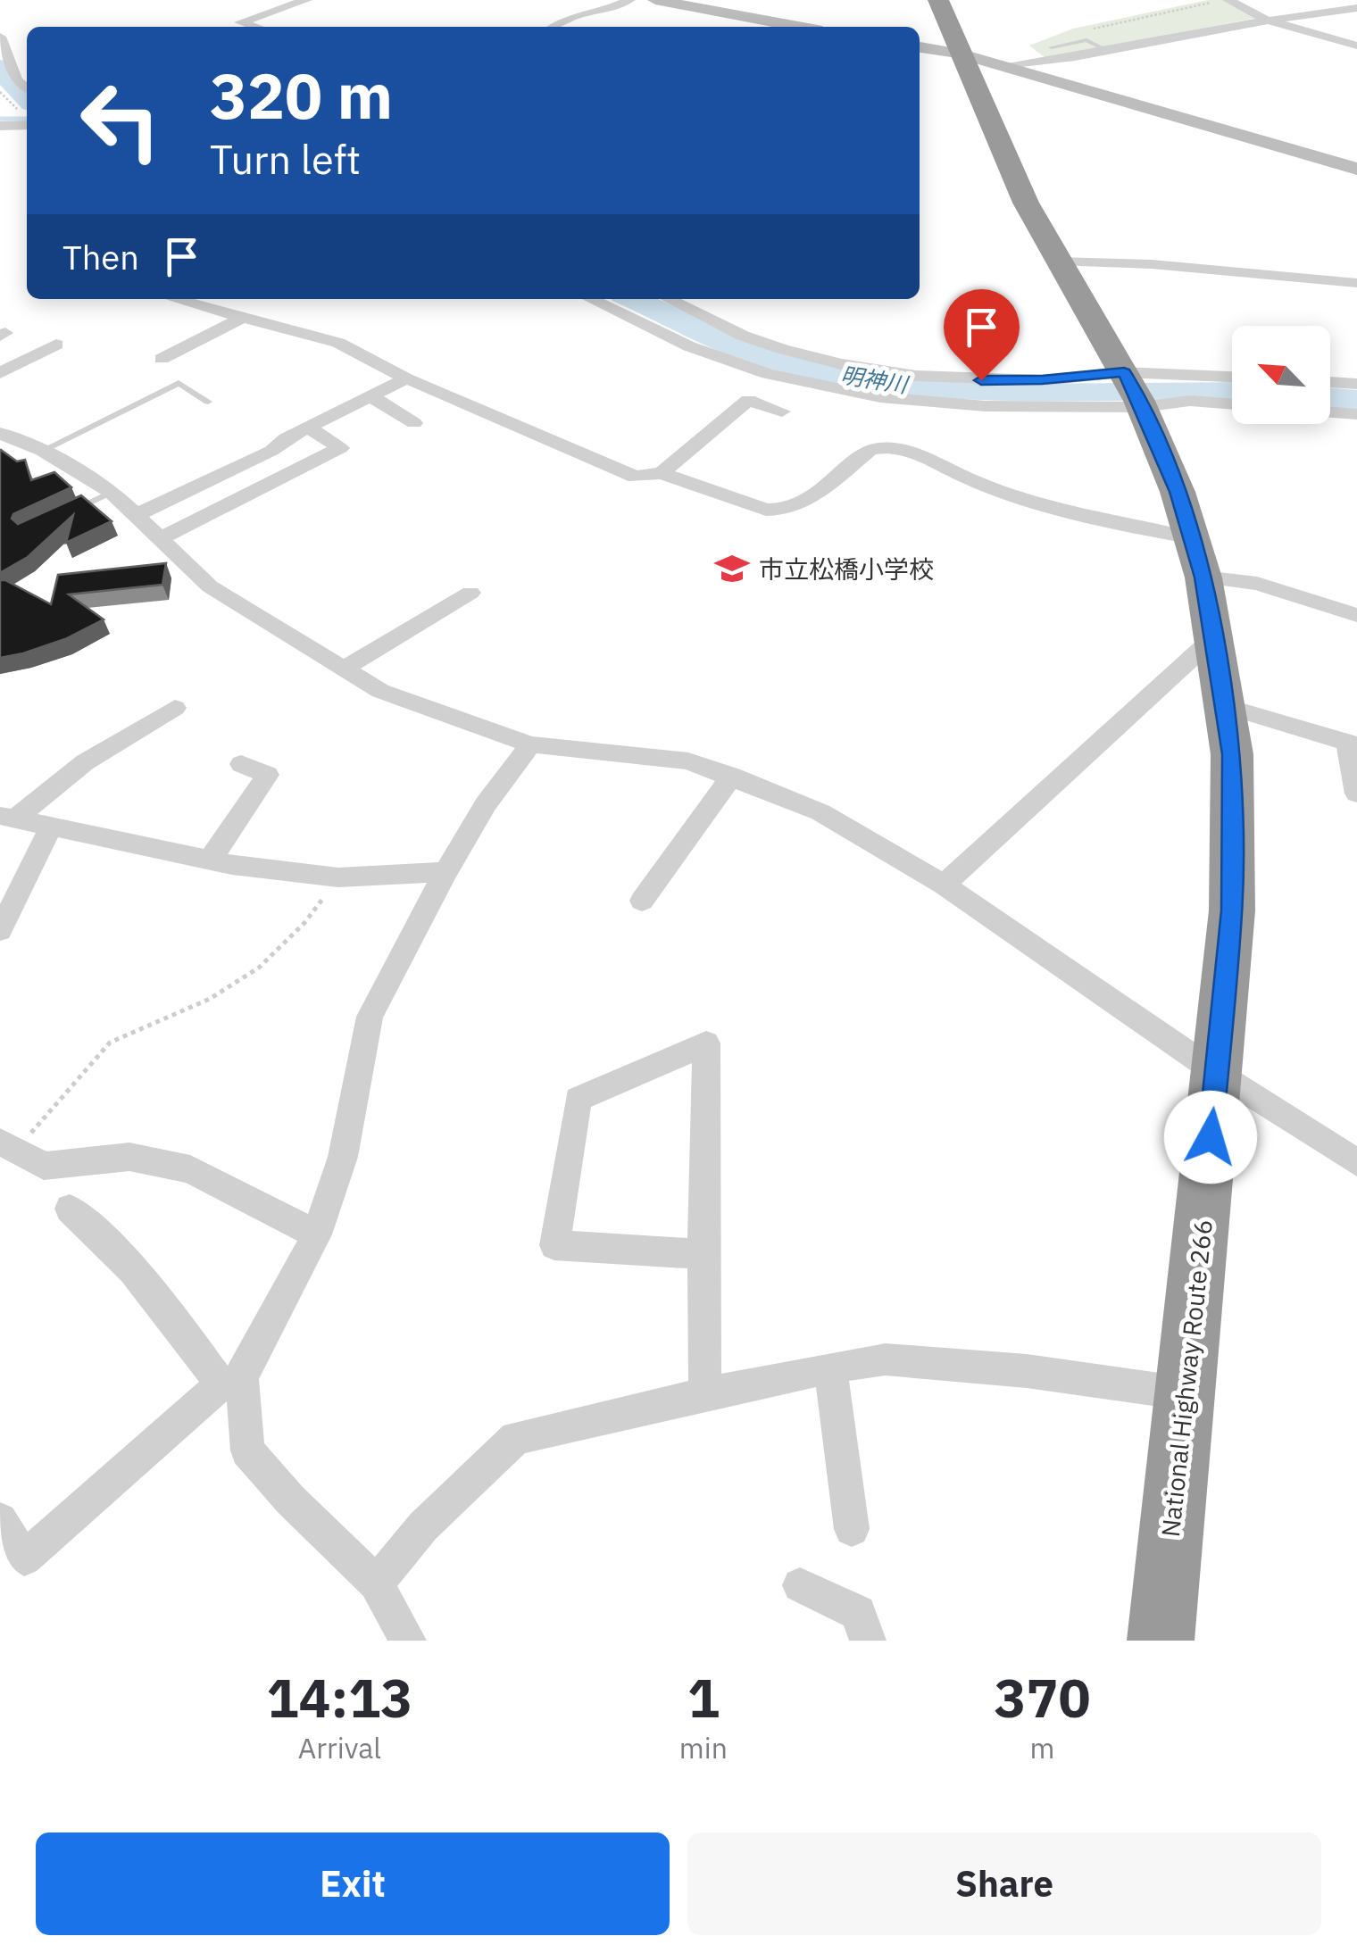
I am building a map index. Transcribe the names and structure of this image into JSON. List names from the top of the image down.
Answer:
{
  "streets": {
    "highway": ["National Highway Route 266"]
  },
  "water": ["明神川"],
  "places": {
    "school or university": ["市立松橋小学校"]
  },
  "north": "top left",
  "page": {
    "turn": ["320 m", "Turn left"],
    "then": "Then",
    "eta": [
      "14:13",
      "Arrival",
      "1",
      "min",
      "370",
      "m"
    ],
    "buttons": ["Exit", "Share"]
  }
}
